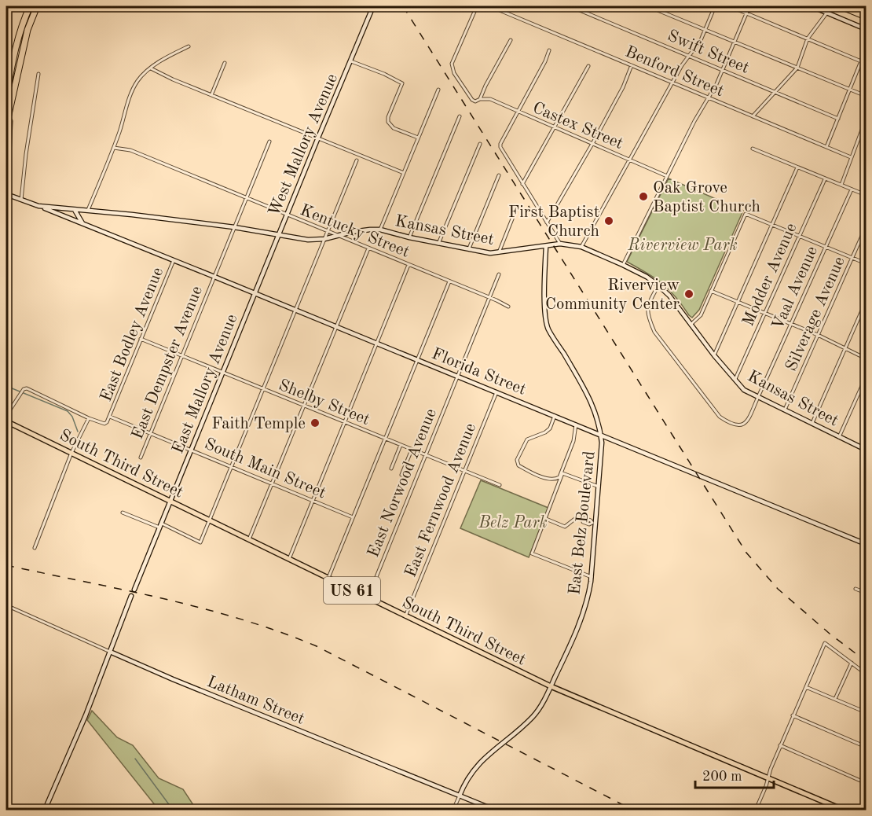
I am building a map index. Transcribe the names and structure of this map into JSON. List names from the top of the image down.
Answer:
{
  "streets": {
    "main road": ["South Third Street", "US 61"],
    "street": [
      "Swift Street",
      "Benford Street",
      "Castex Street",
      "West Mallory Avenue",
      "Kansas Street",
      "Kentucky Street",
      "Modder Avenue",
      "Vaal Avenue",
      "Silverage Avenue",
      "East Bodley Avenue",
      "East Dempster Avenue",
      "Florida Street",
      "East Mallory Avenue",
      "Shelby Street",
      "South Main Street",
      "East Norwood Avenue",
      "East Fernwood Avenue",
      "East Belz Boulevard",
      "Latham Street"
    ]
  },
  "crossings": [
    ["West Mallory Avenue", "Kansas Street"],
    ["West Mallory Avenue", "Kentucky Street"],
    ["West Mallory Avenue", "Florida Street"],
    ["West Mallory Avenue", "East Mallory Avenue"],
    ["Kansas Street", "Kentucky Street"],
    ["Kansas Street", "Modder Avenue"],
    ["Kansas Street", "Vaal Avenue"],
    ["Kansas Street", "Silverage Avenue"],
    ["Kansas Street", "East Dempster Avenue"],
    ["Kansas Street", "Florida Street"],
    ["Kansas Street", "East Belz Boulevard"],
    ["Kentucky Street", "East Dempster Avenue"],
    ["Kentucky Street", "East Norwood Avenue"],
    ["East Bodley Avenue", "Florida Street"],
    ["East Bodley Avenue", "Shelby Street"],
    ["East Bodley Avenue", "South Third Street"],
    ["East Bodley Avenue", "South Main Street"],
    ["East Dempster Avenue", "Florida Street"],
    ["East Dempster Avenue", "Shelby Street"],
    ["East Dempster Avenue", "South Main Street"],
    ["Florida Street", "East Mallory Avenue"],
    ["Florida Street", "East Norwood Avenue"],
    ["Florida Street", "East Fernwood Avenue"],
    ["Florida Street", "East Belz Boulevard"],
    ["East Mallory Avenue", "Shelby Street"],
    ["East Mallory Avenue", "South Third Street"],
    ["East Mallory Avenue", "South Main Street"],
    ["Shelby Street", "East Norwood Avenue"],
    ["Shelby Street", "East Fernwood Avenue"],
    ["South Third Street", "South Main Street"],
    ["South Third Street", "East Norwood Avenue"],
    ["South Third Street", "East Fernwood Avenue"],
    ["South Third Street", "East Belz Boulevard"],
    ["East Belz Boulevard", "Latham Street"]
  ],
  "parks": ["Riverview Park", "Belz Park"],
  "places": [
    "Oak Grove Baptist Church",
    "First Baptist Church",
    "Riverview Community Center",
    "Faith Temple"
  ],
  "scale_bar": "200 m"
}
